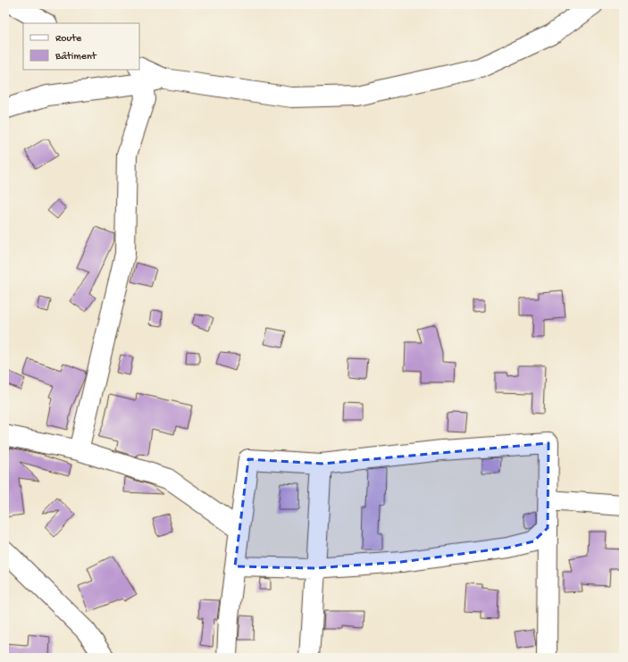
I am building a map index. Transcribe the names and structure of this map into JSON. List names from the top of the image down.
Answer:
{
  "legend": ["Route", "Bâtiment"]
}
